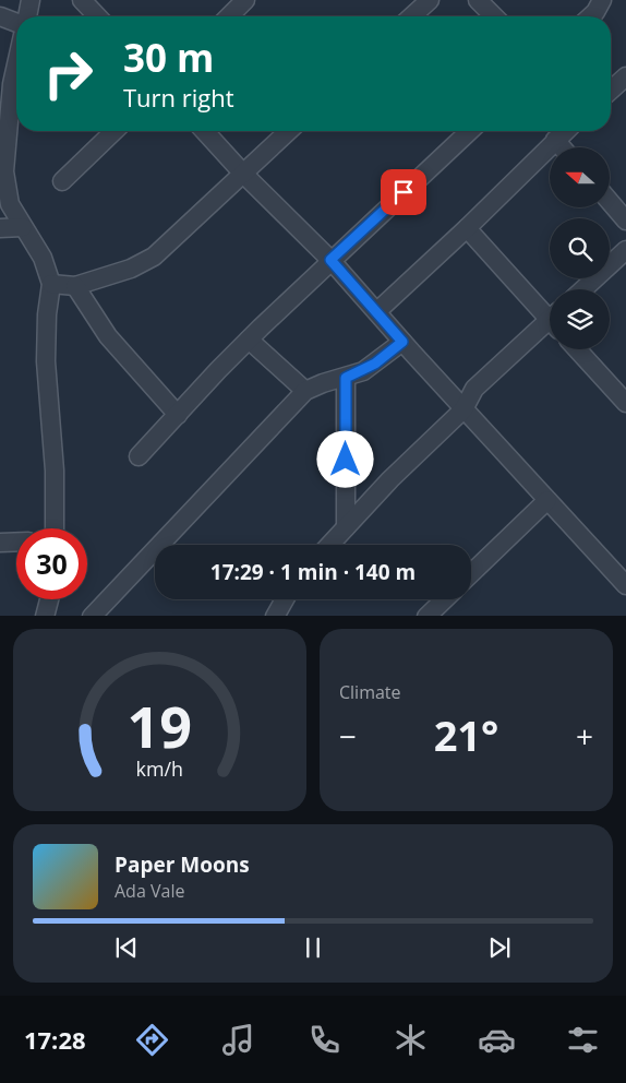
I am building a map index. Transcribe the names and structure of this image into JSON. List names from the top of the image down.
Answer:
{
  "north": "left",
  "page": {
    "turn": ["30 m", "Turn right"],
    "limit": "30",
    "trip": "17:29 · 1 min · 140 m",
    "tile": "Climate",
    "heat": ["−", "21°", "+"],
    "song": ["Paper Moons", "Ada Vale"],
    "tabs": "17:28",
    "gauge": ["19", "km/h"]
  }
}
